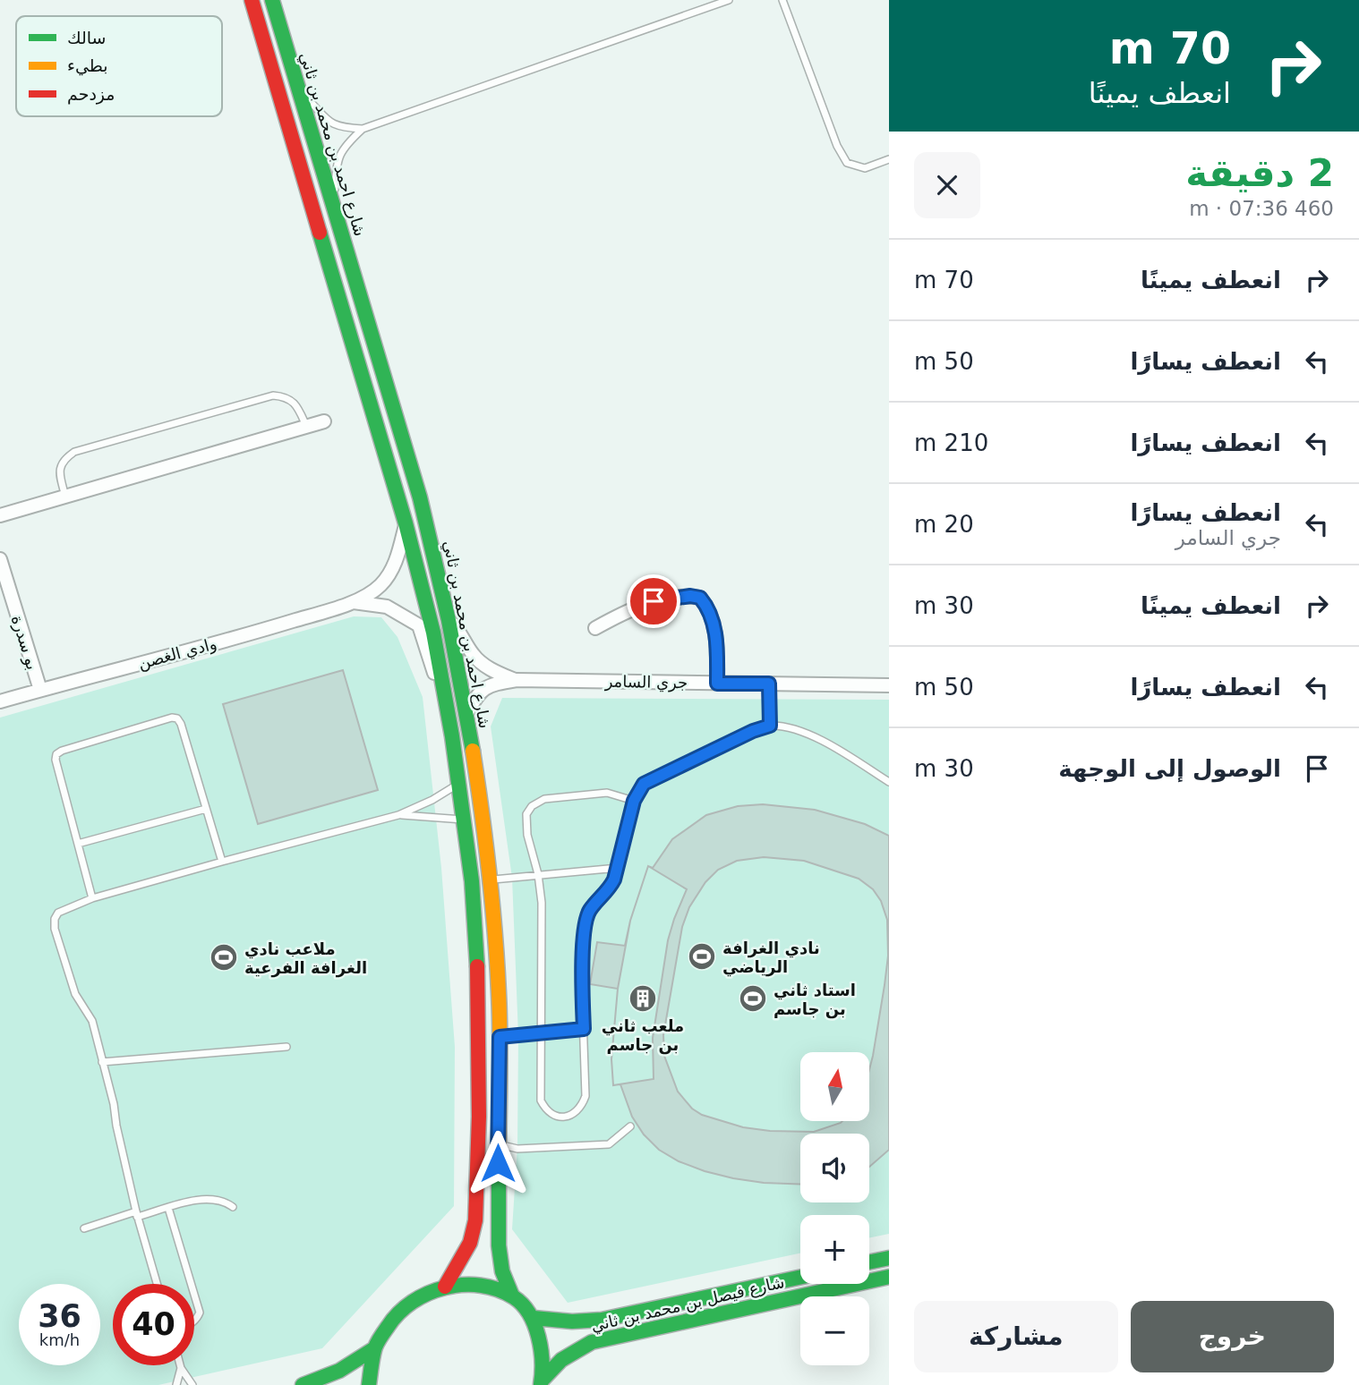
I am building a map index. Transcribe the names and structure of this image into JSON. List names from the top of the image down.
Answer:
{
  "streets": {
    "street": [
      "شارع احمد بن محمد بن ثاني",
      "بو سدرة",
      "وادي الغصن",
      "جري السامر",
      "شارع فيصل بن محمد بن ثاني"
    ]
  },
  "crossings": [
    ["شارع احمد بن محمد بن ثاني", "وادي الغصن"],
    ["شارع احمد بن محمد بن ثاني", "جري السامر"],
    ["بو سدرة", "وادي الغصن"]
  ],
  "places": {
    "sports": ["نادي الغرافة الرياضي", "ملاعب نادي الغرافة الفرعية", "استاد ثاني بن جاسم"],
    "building": ["ملعب ثاني بن جاسم"]
  },
  "legend": ["سالك", "بطيء", "مزدحم"],
  "north": "top",
  "page": {
    "turn": ["70 m", "انعطف يمينًا"],
    "heading": ["2 دقيقة", "460 m · 07:36"],
    "list": [
      {
        "name": "انعطف يمينًا",
        "value": "70 m"
      },
      {
        "name": "انعطف يسارًا",
        "value": "50 m"
      },
      {
        "name": "انعطف يسارًا",
        "value": "210 m"
      },
      {
        "name": "انعطف يسارًا",
        "note": "جري السامر",
        "value": "20 m"
      },
      {
        "name": "انعطف يمينًا",
        "value": "30 m"
      },
      {
        "name": "انعطف يسارًا",
        "value": "50 m"
      },
      {
        "name": "الوصول إلى الوجهة",
        "value": "30 m"
      }
    ],
    "map_buttons": ["+", "−"],
    "speed": "36 km/h",
    "limit": "40",
    "buttons": ["خروج", "مشاركة"]
  }
}
